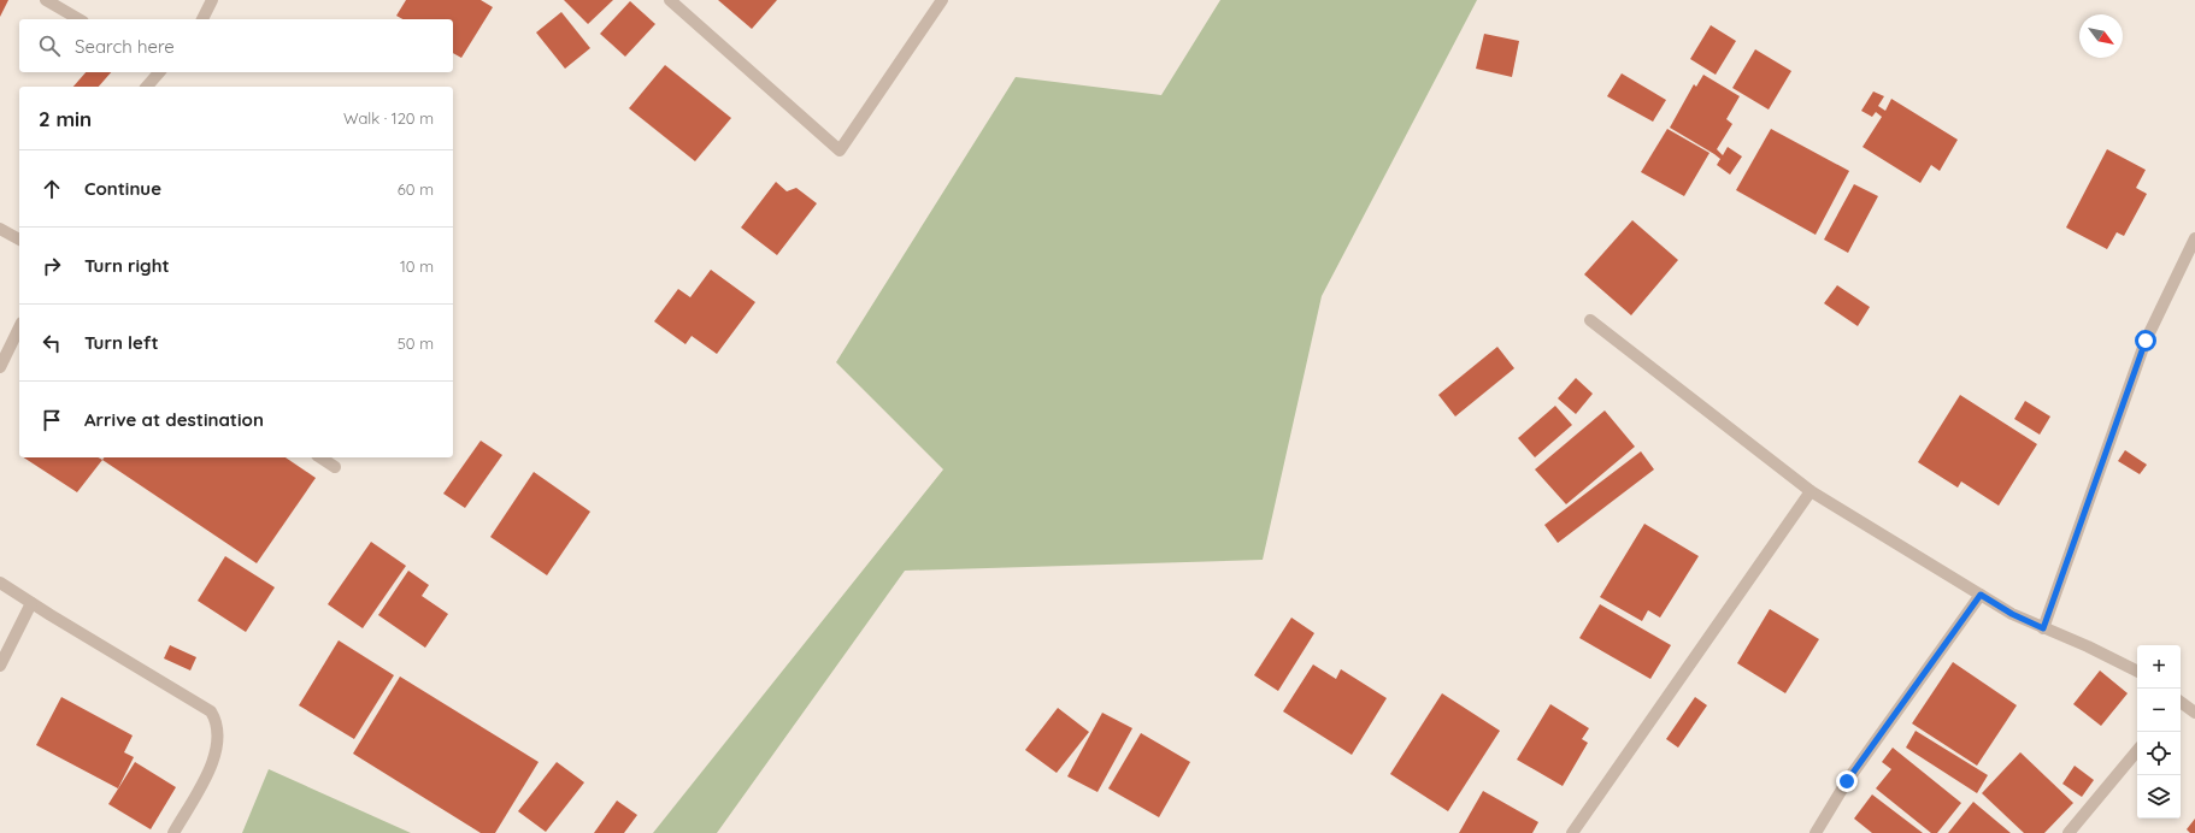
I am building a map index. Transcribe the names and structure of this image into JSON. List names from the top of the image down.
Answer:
{
  "north": "bottom right",
  "page": {
    "search": "Search here",
    "heading": ["2 min", "Walk · 120 m"],
    "list": [
      ["Continue", "60 m"],
      ["Turn right", "10 m"],
      ["Turn left", "50 m"],
      "Arrive at destination"
    ],
    "map_buttons": ["+", "−"]
  }
}
